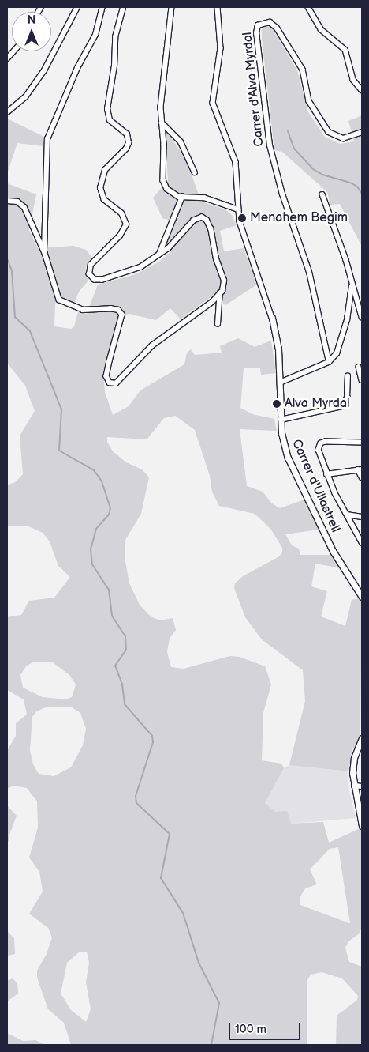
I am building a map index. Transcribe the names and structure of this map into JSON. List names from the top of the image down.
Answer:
{
  "streets": {
    "street": ["Carrer d'Alva Myrdal", "Carrer d'Ullastrell"]
  },
  "places": ["Menahem Begim", "Alva Myrdal"],
  "scale_bar": "100 m",
  "north": "top"
}
